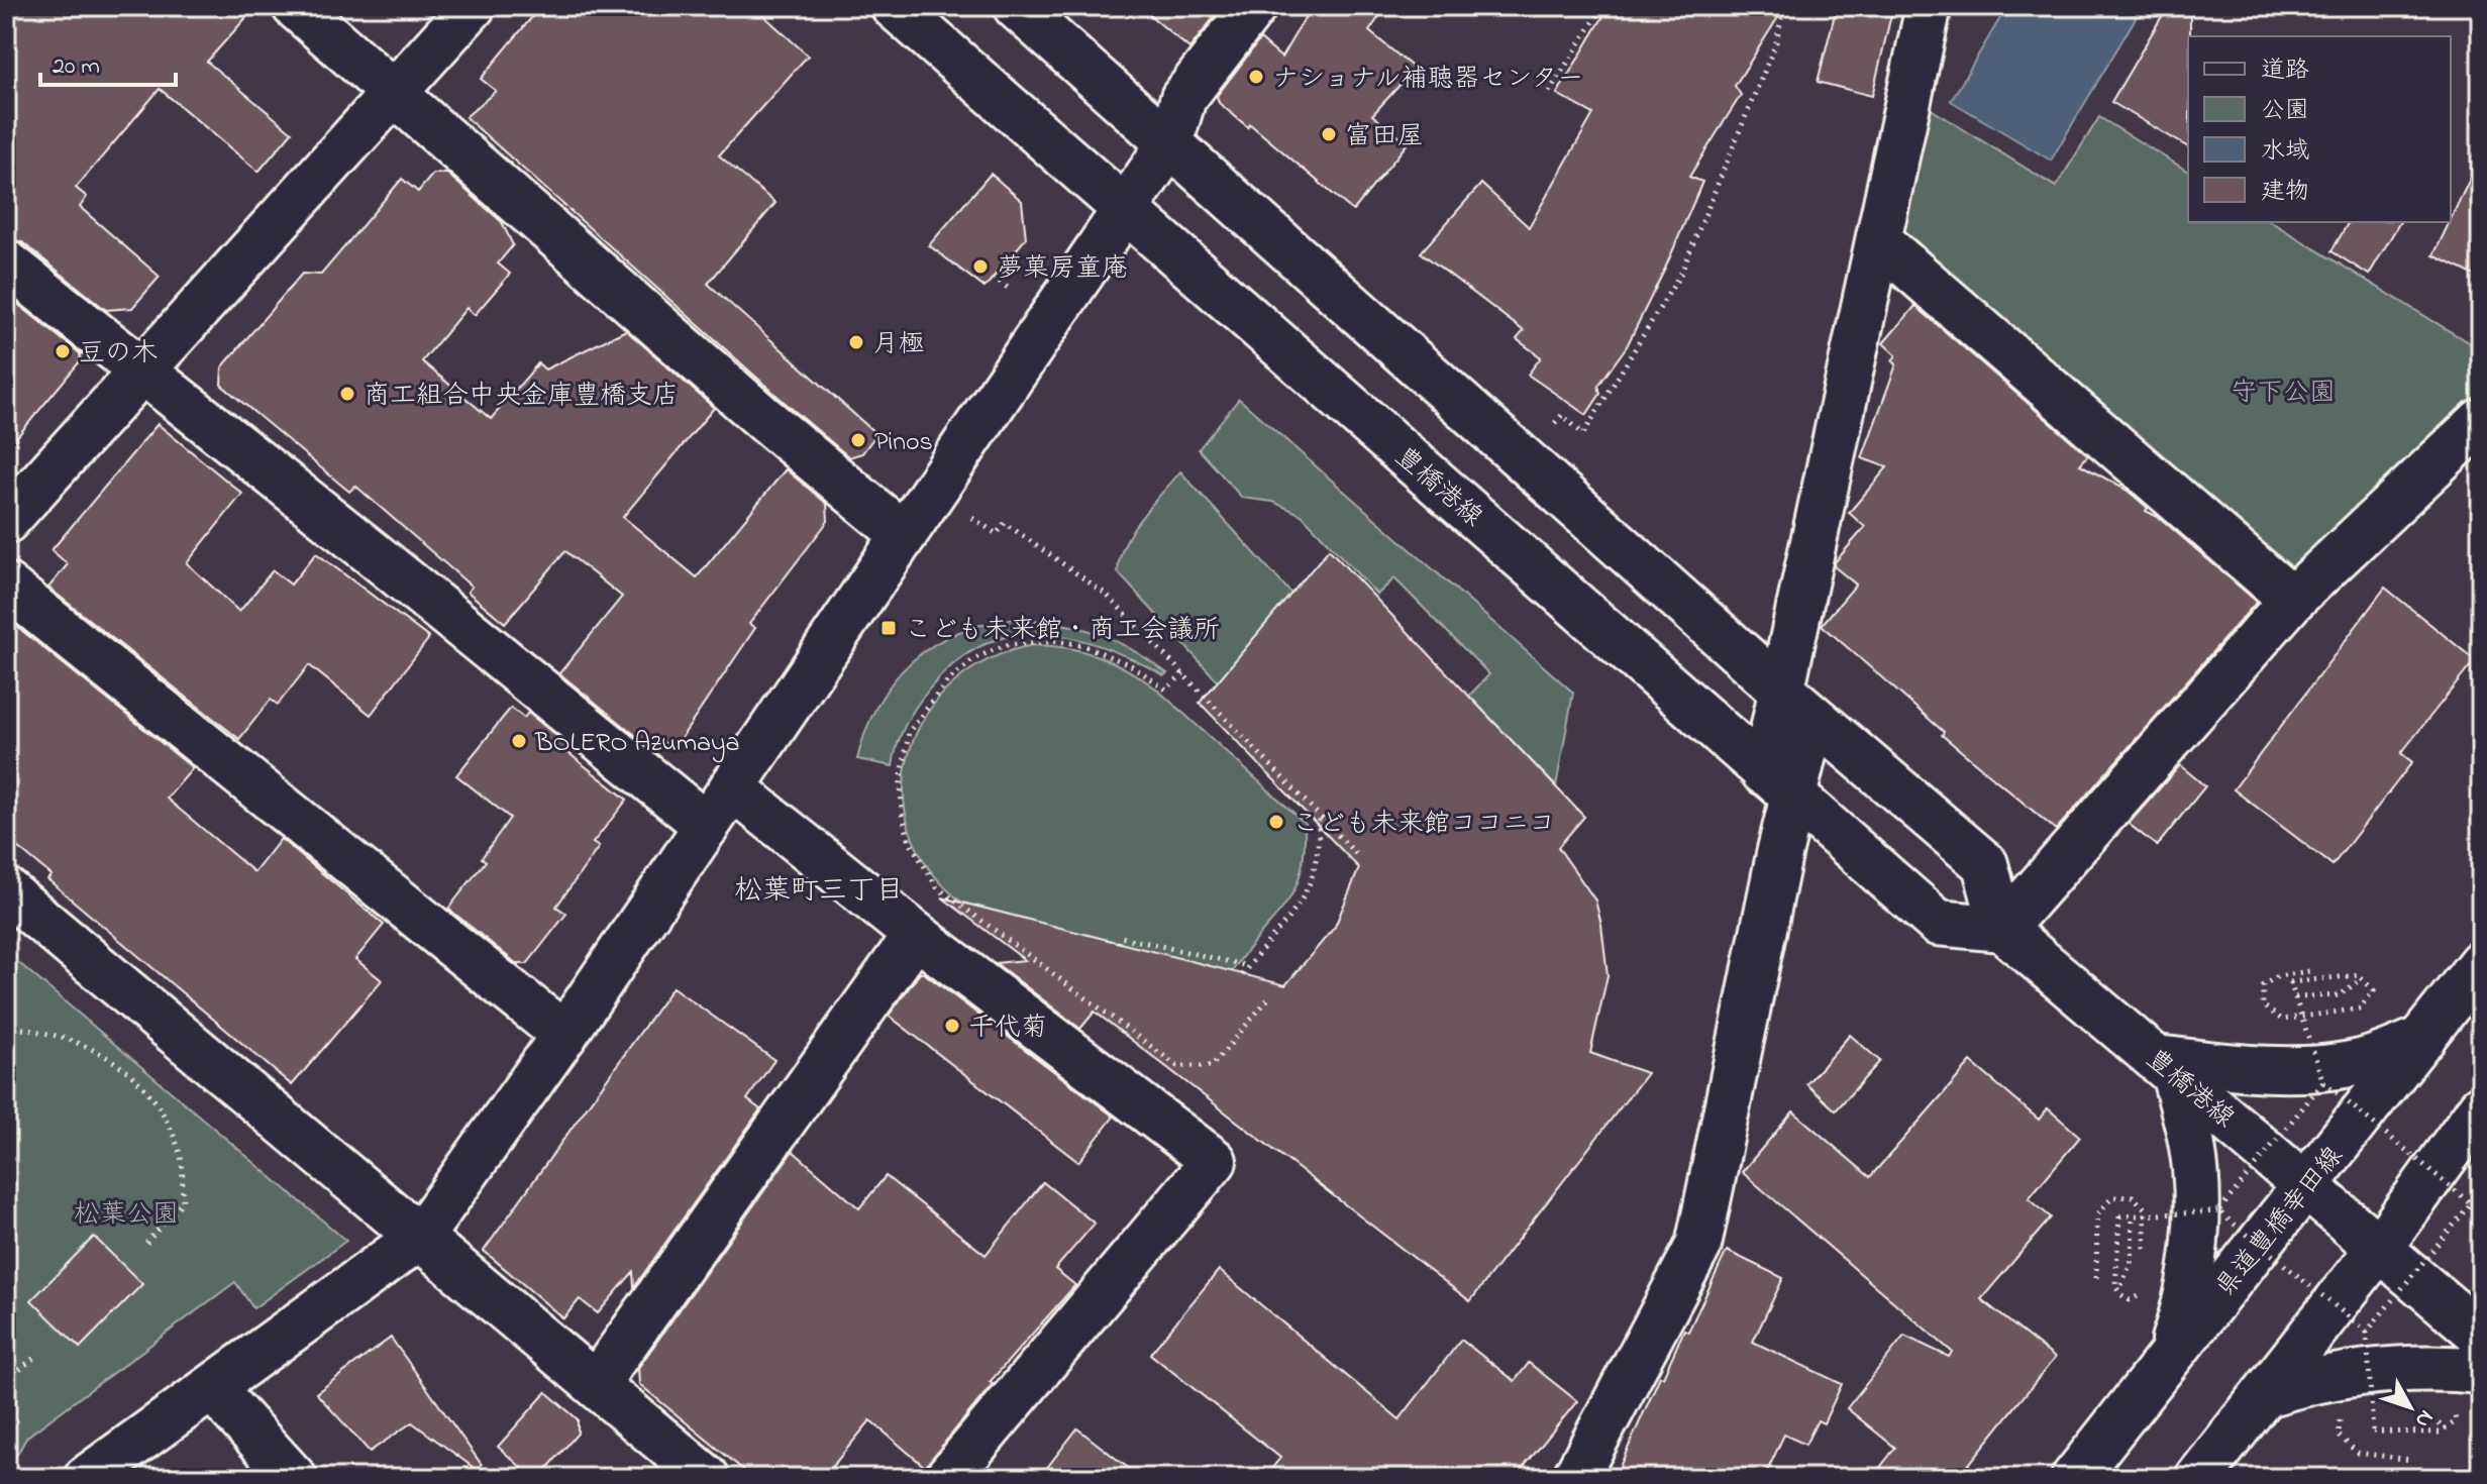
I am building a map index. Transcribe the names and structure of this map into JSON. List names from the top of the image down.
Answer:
{
  "streets": {
    "street": ["豊橋港線", "県道豊橋幸田線"]
  },
  "crossings": [
    ["豊橋港線", "県道豊橋幸田線"]
  ],
  "districts": ["松葉町三丁目"],
  "parks": ["守下公園", "松葉公園"],
  "places": {
    "other": [
      "ナショナル補聴器センター",
      "富田屋",
      "夢菓房童庵",
      "月極",
      "豆の木",
      "商工組合中央金庫豊橋支店",
      "Pinos",
      "BOLERO Azumaya",
      "こども未来館ココニコ",
      "千代菊"
    ],
    "transit": ["こども未来館・商工会議所"]
  },
  "legend": [
    "道路",
    "公園",
    "水域",
    "建物"
  ],
  "scale_bar": "20 m",
  "north": "bottom right"
}
